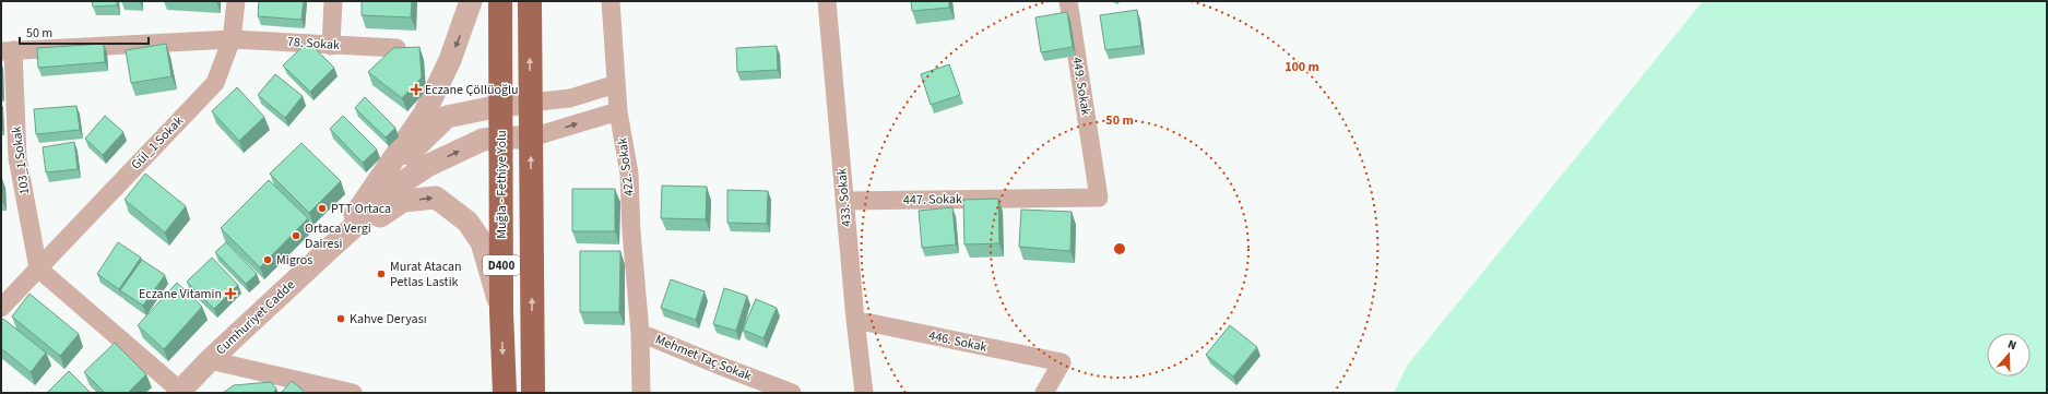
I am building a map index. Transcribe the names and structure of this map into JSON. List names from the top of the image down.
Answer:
{
  "streets": {
    "highway": ["Muğla - Fethiye Yolu", "D400"],
    "street": [
      "78. Sokak",
      "449. Sokak",
      "Gül_1 Sokak",
      "103_1 Sokak",
      "422. Sokak",
      "433. Sokak",
      "447. Sokak",
      "Cumhuriyet Cadde",
      "446. Sokak",
      "Mehmet Taç Sokak"
    ]
  },
  "crossings": [
    ["78. Sokak", "Gül_1 Sokak"],
    ["449. Sokak", "447. Sokak"],
    ["Gül_1 Sokak", "103_1 Sokak"],
    ["422. Sokak", "Mehmet Taç Sokak"],
    ["433. Sokak", "447. Sokak"],
    ["433. Sokak", "446. Sokak"]
  ],
  "places": {
    "health": ["Eczane Çöllüoğlu", "Eczane Vitamin"],
    "other": [
      "PTT Ortaca",
      "Ortaca Vergi Dairesi",
      "Migros",
      "Murat Atacan Petlas Lastik",
      "Kahve Deryası"
    ]
  },
  "scale_bar": "50 m",
  "north": "top",
  "rings": ["100 m", "50 m"]
}
